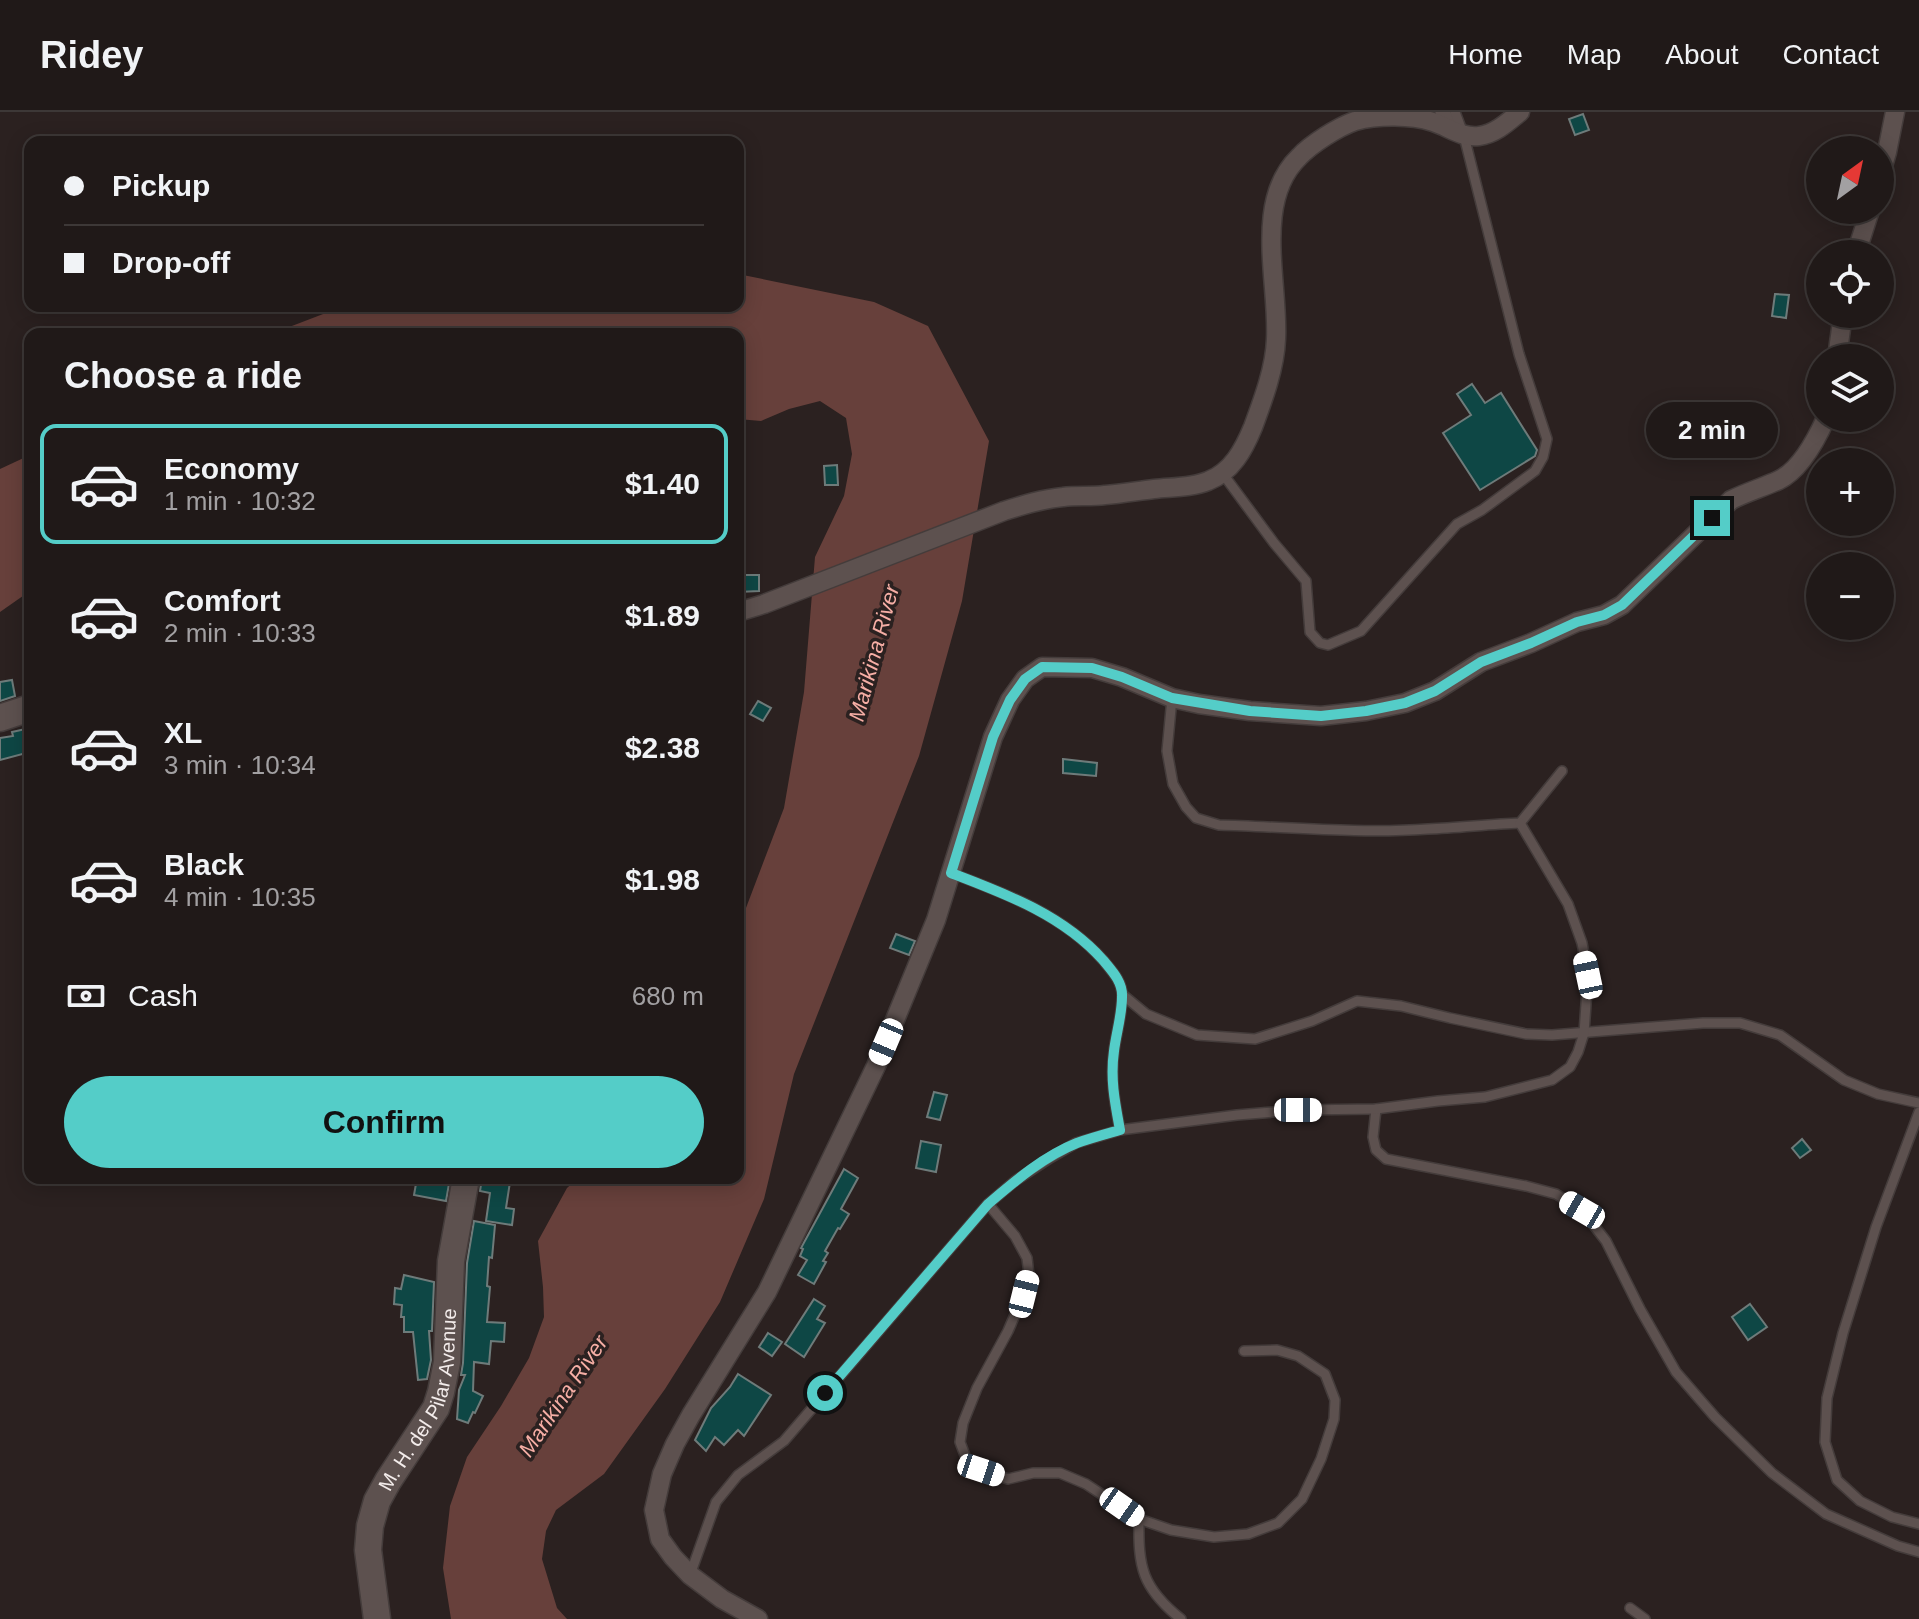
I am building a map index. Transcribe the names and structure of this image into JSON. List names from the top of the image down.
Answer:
{
  "streets": {
    "street": ["M. H. del Pilar Avenue"]
  },
  "water": ["Marikina River"],
  "north": "top right",
  "page": {
    "header": "Ridey",
    "nav": [
      "Home",
      "Map",
      "About",
      "Contact"
    ],
    "map_buttons": ["+", "−"],
    "banner": ["Pickup", "Drop-off"],
    "heading": "Choose a ride",
    "bubble": "2 min",
    "list": [
      {
        "name": "Economy",
        "note": "1 min · 10:32",
        "value": "$1.40"
      },
      {
        "name": "Comfort",
        "note": "2 min · 10:33",
        "value": "$1.89"
      },
      {
        "name": "XL",
        "note": "3 min · 10:34",
        "value": "$2.38"
      },
      {
        "name": "Black",
        "note": "4 min · 10:35",
        "value": "$1.98"
      }
    ],
    "pay": ["Cash", "680 m"],
    "buttons": "Confirm"
  }
}
